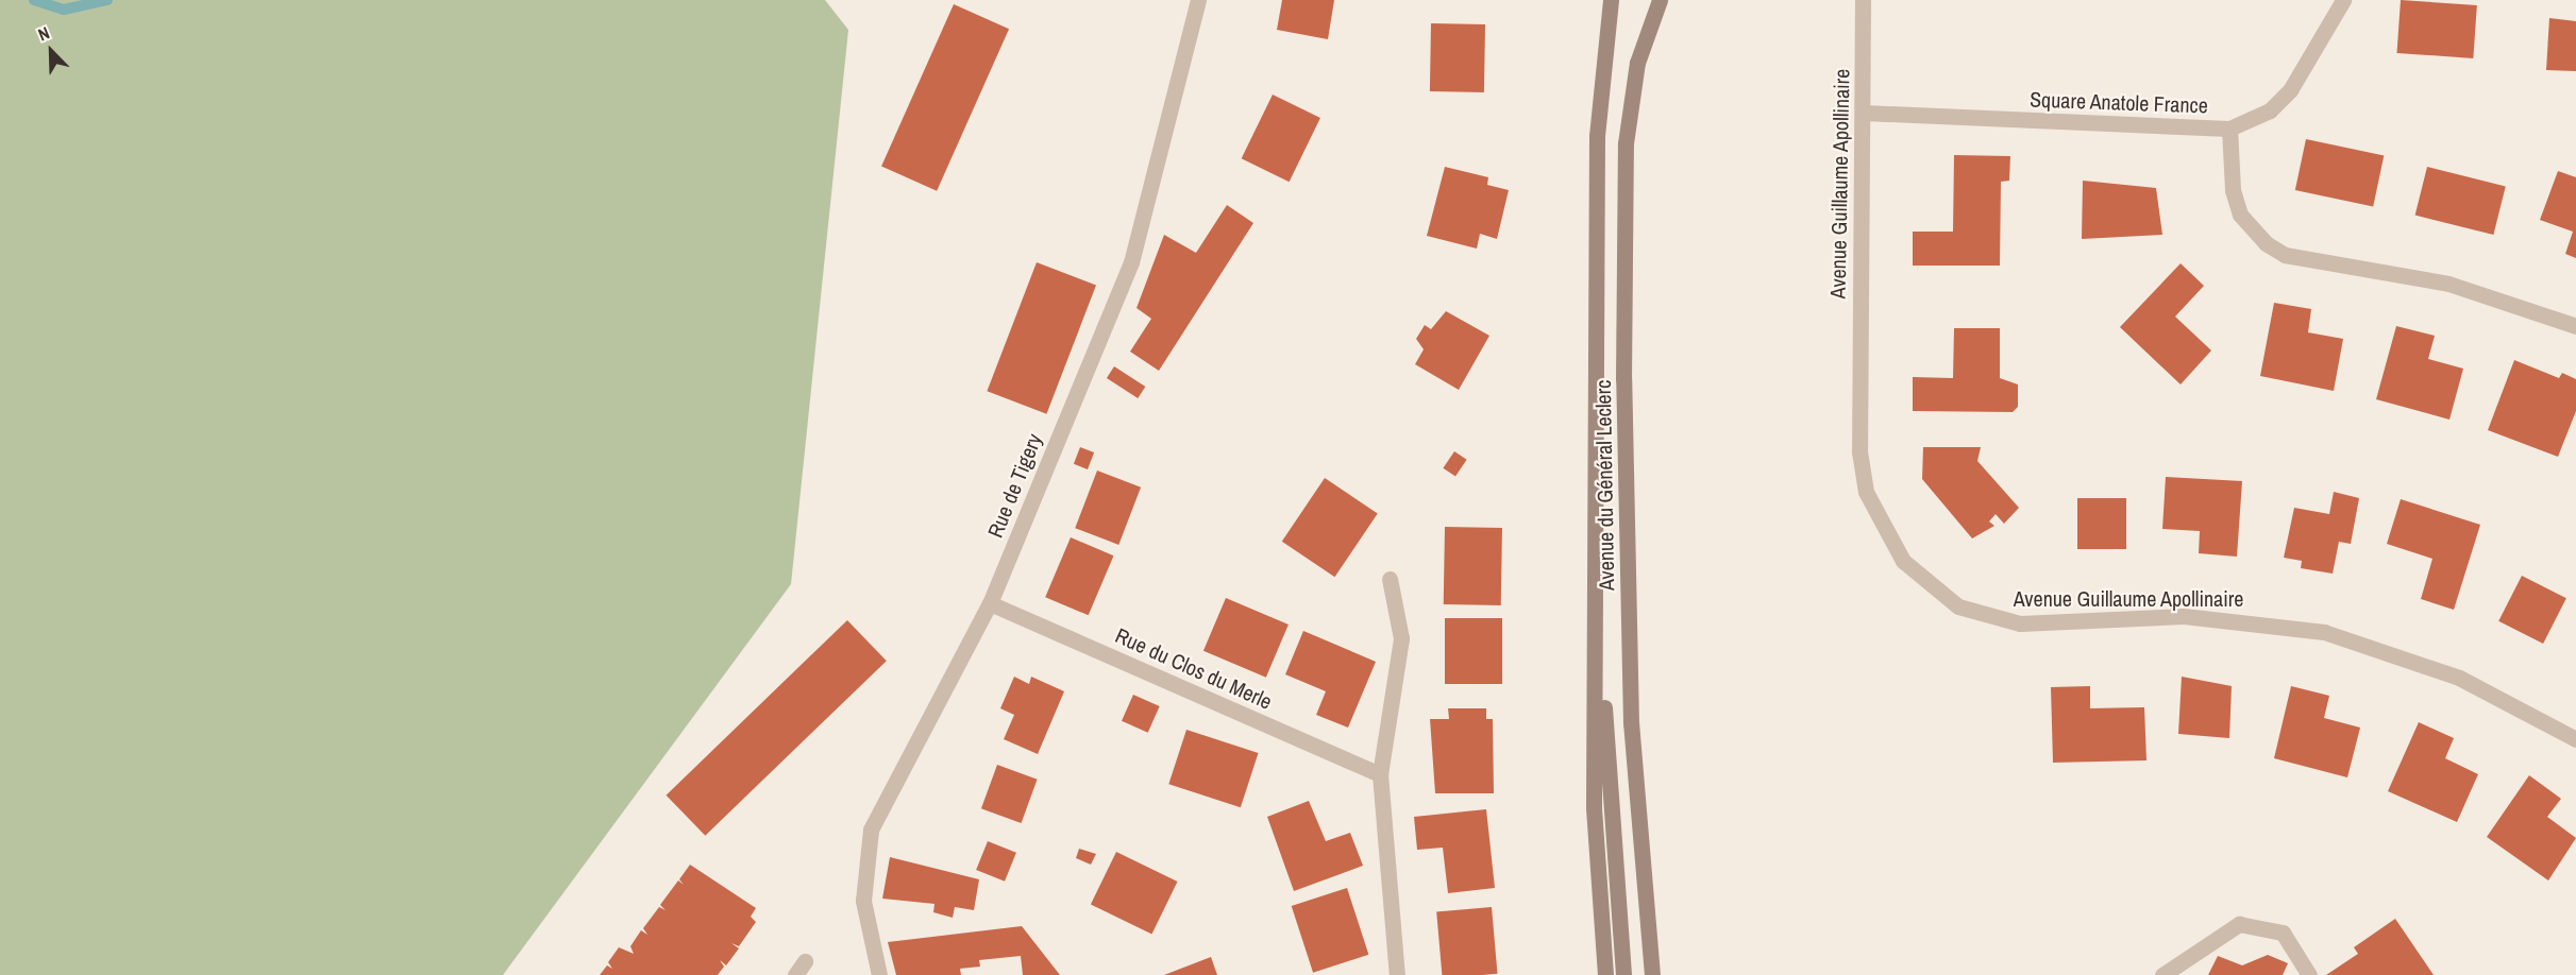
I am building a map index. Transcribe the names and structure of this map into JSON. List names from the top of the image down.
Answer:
{
  "streets": {
    "main road": ["Avenue du Général Leclerc"],
    "street": [
      "Square Anatole France",
      "Avenue Guillaume Apollinaire",
      "Rue de Tigery",
      "Rue du Clos du Merle"
    ]
  },
  "crossings": [
    ["Square Anatole France", "Avenue Guillaume Apollinaire"],
    ["Rue de Tigery", "Rue du Clos du Merle"]
  ],
  "north": "top left"
}
